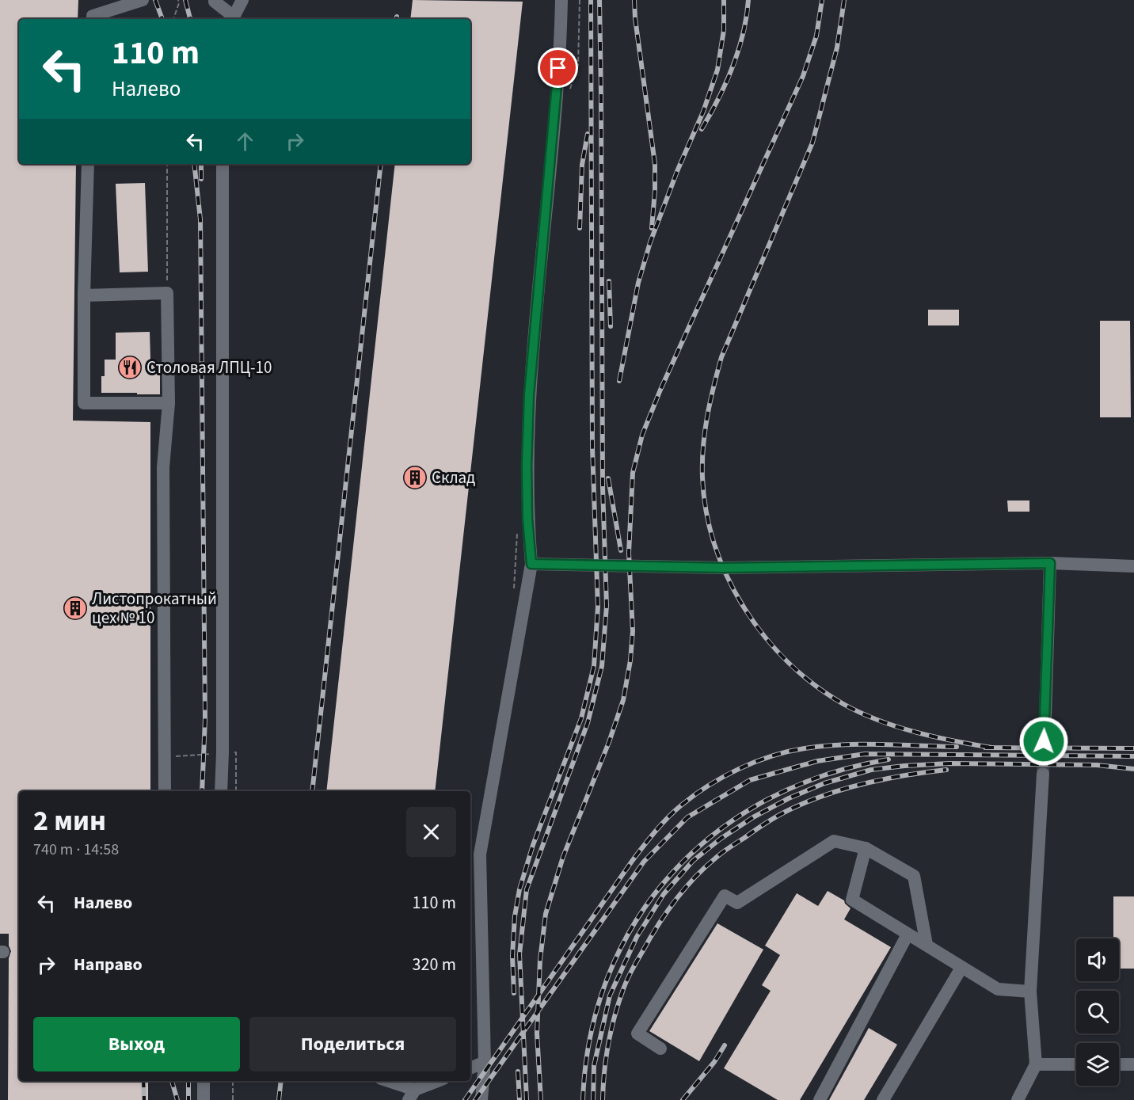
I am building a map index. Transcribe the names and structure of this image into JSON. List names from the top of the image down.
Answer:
{
  "places": {
    "restaurant": ["Столовая ЛПЦ-10"],
    "building": ["Склад", "Листопрокатный цех № 10"]
  },
  "page": {
    "turn": ["110 m", "Налево"],
    "heading": ["2 мин", "740 m · 14:58"],
    "list": [
      {
        "name": "Налево",
        "value": "110 m"
      },
      {
        "name": "Направо",
        "value": "320 m"
      }
    ],
    "buttons": ["Выход", "Поделиться"]
  }
}
